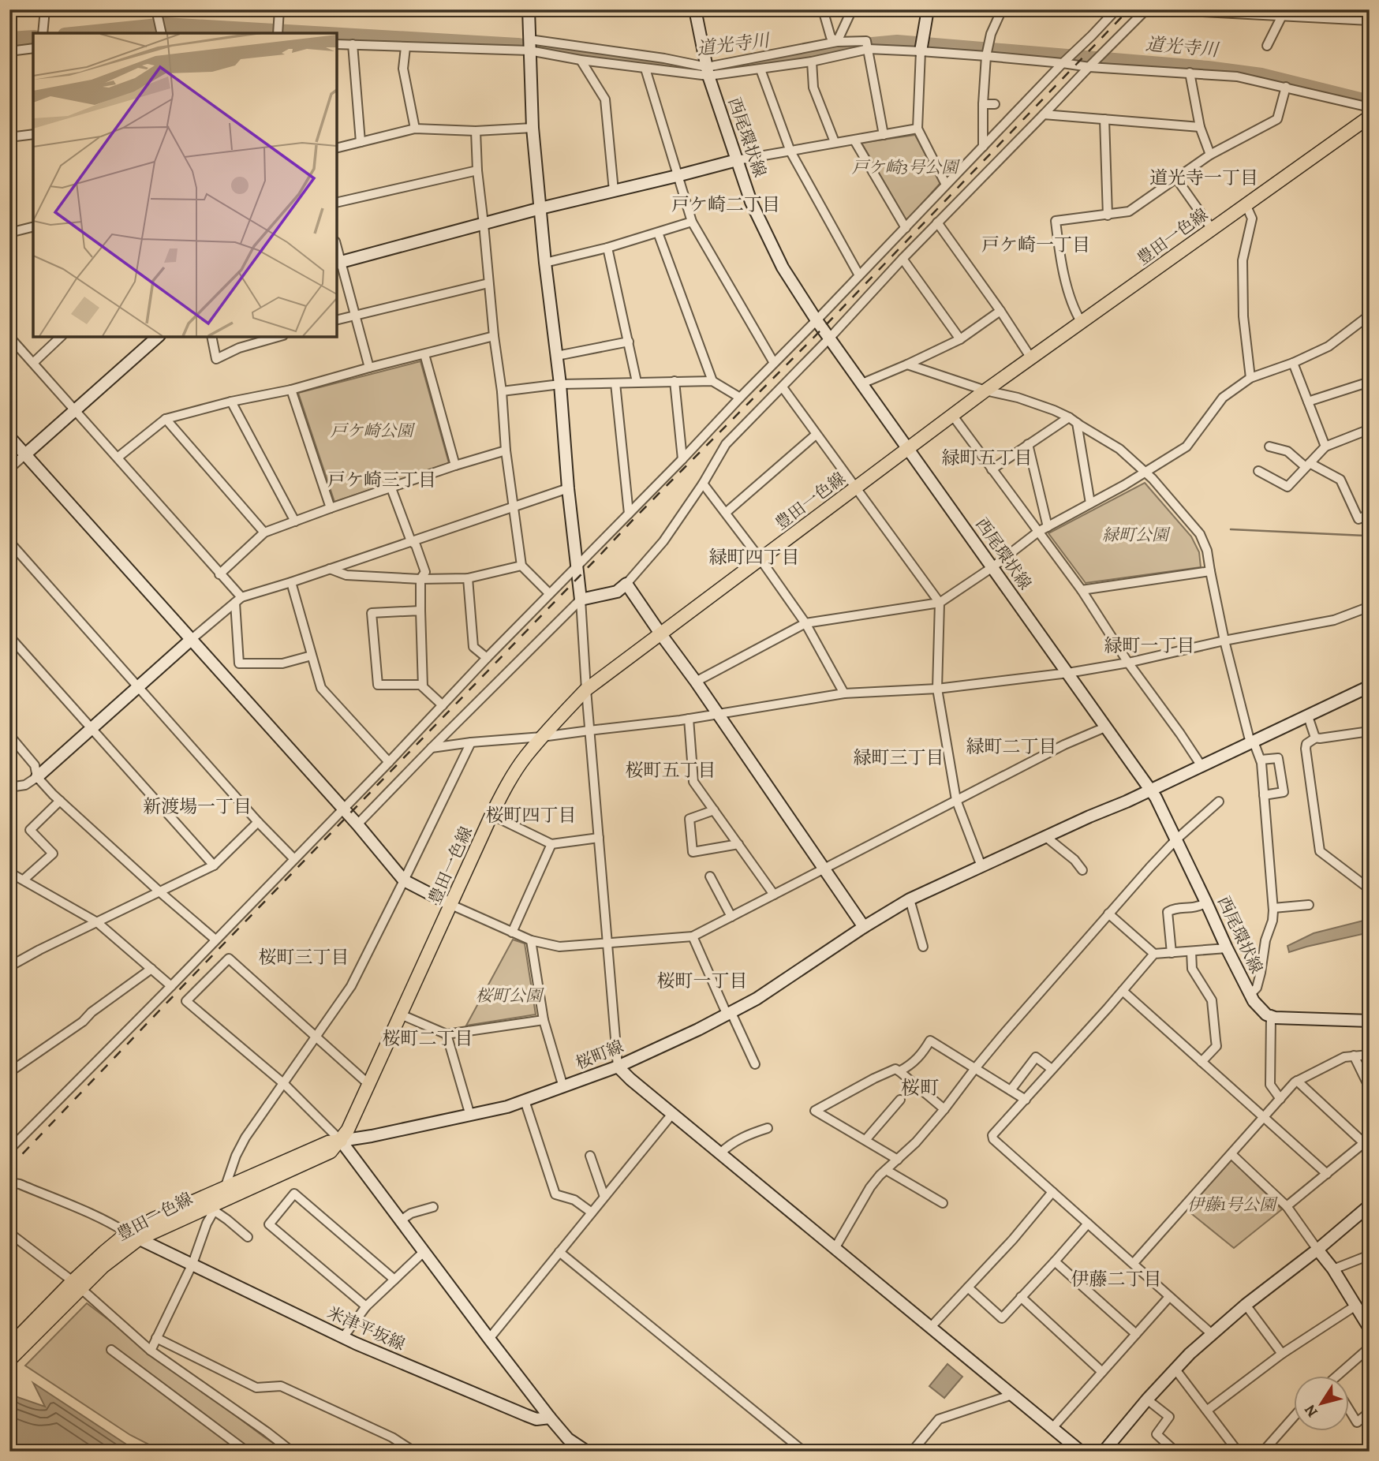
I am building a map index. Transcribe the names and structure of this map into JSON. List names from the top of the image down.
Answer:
{
  "streets": {
    "main road": ["豊田一色線"],
    "street": ["西尾環状線", "桜町線", "米津平坂線"]
  },
  "crossings": [
    ["西尾環状線", "豊田一色線"],
    ["豊田一色線", "桜町線"],
    ["豊田一色線", "米津平坂線"]
  ],
  "districts": [
    "道光寺一丁目",
    "戸ケ崎二丁目",
    "戸ケ崎一丁目",
    "緑町五丁目",
    "戸ケ崎三丁目",
    "緑町四丁目",
    "緑町一丁目",
    "緑町二丁目",
    "緑町三丁目",
    "桜町五丁目",
    "新渡場一丁目",
    "桜町四丁目",
    "桜町三丁目",
    "桜町一丁目",
    "桜町二丁目",
    "桜町",
    "伊藤二丁目"
  ],
  "water": ["道光寺川"],
  "parks": [
    "戸ケ崎3号公園",
    "戸ケ崎公園",
    "緑町公園",
    "桜町公園",
    "伊藤1号公園"
  ],
  "north": "bottom left"
}
